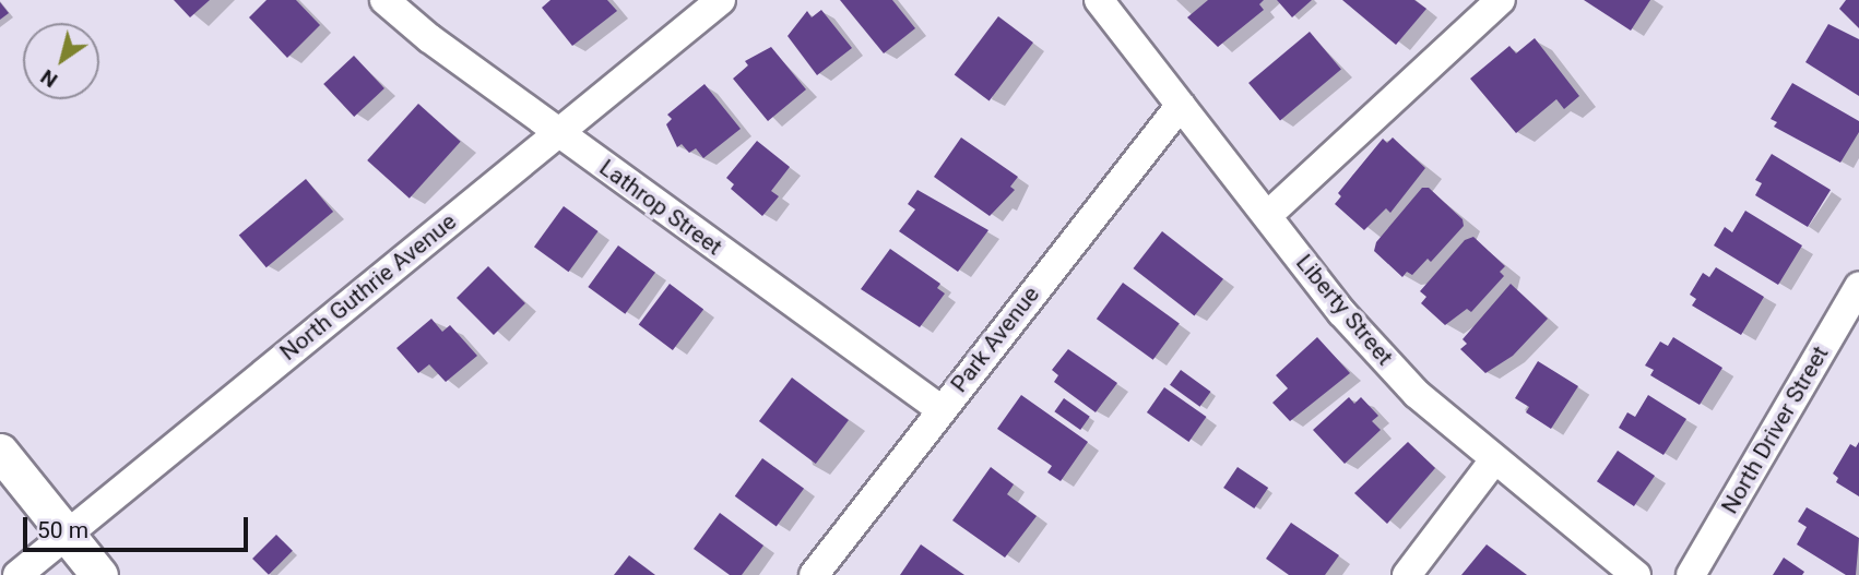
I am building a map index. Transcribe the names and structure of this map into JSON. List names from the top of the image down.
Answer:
{
  "streets": {
    "street": [
      "Lathrop Street",
      "North Guthrie Avenue",
      "Liberty Street",
      "Park Avenue",
      "North Driver Street"
    ]
  },
  "crossings": [
    ["Lathrop Street", "North Guthrie Avenue"],
    ["Lathrop Street", "Park Avenue"],
    ["Liberty Street", "Park Avenue"]
  ],
  "scale_bar": "50 m",
  "north": "bottom left"
}
